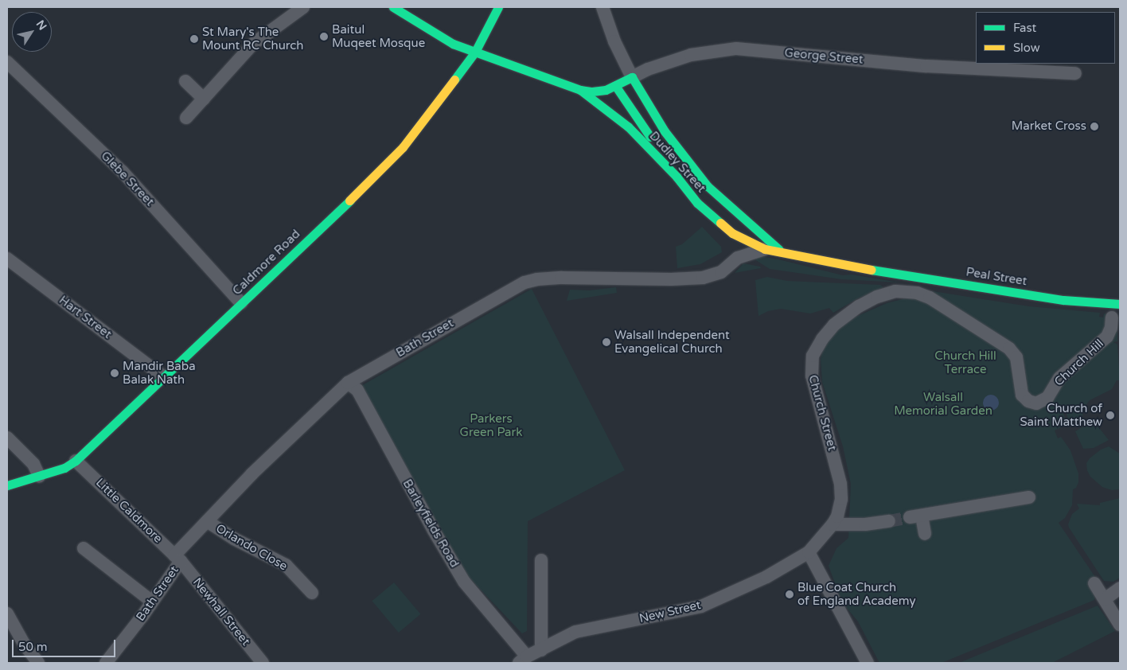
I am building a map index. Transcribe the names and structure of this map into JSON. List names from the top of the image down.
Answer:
{
  "streets": {
    "street": [
      "George Street",
      "Dudley Street",
      "Glebe Street",
      "Caldmore Road",
      "Peal Street",
      "Hart Street",
      "Bath Street",
      "Church Hill",
      "Church Street",
      "Little Caldmore",
      "Barleyfields Road",
      "Orlando Close",
      "Newhall Street",
      "New Street"
    ]
  },
  "crossings": [
    ["George Street", "Dudley Street"],
    ["Dudley Street", "Caldmore Road"],
    ["Dudley Street", "Peal Street"],
    ["Dudley Street", "Bath Street"],
    ["Glebe Street", "Caldmore Road"],
    ["Caldmore Road", "Hart Street"],
    ["Caldmore Road", "Little Caldmore"],
    ["Bath Street", "Little Caldmore"],
    ["Bath Street", "Barleyfields Road"],
    ["Bath Street", "Orlando Close"],
    ["Bath Street", "Newhall Street"],
    ["Church Hill", "Church Street"],
    ["Church Street", "New Street"],
    ["Little Caldmore", "Newhall Street"],
    ["Barleyfields Road", "New Street"]
  ],
  "parks": ["Church Hill Terrace", "Walsall Memorial Garden", "Parkers Green Park"],
  "places": [
    "Baitul Muqeet Mosque",
    "St Mary's The Mount RC Church",
    "Market Cross",
    "Walsall Independent Evangelical Church",
    "Mandir Baba Balak Nath",
    "Church of Saint Matthew",
    "Blue Coat Church of England Academy"
  ],
  "legend": ["Fast", "Slow"],
  "scale_bar": "50 m",
  "north": "top right"
}
